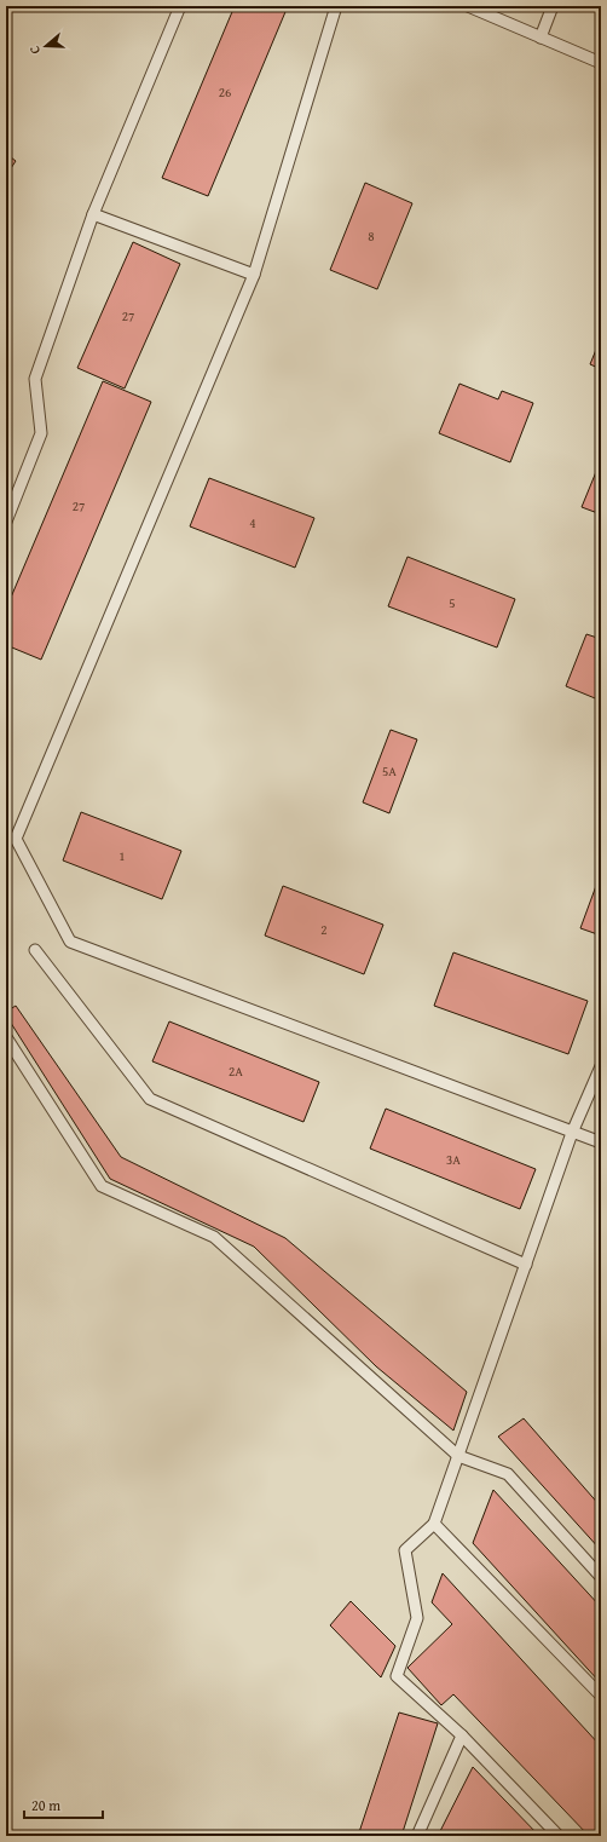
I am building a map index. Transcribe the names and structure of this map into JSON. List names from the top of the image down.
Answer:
{
  "house_numbers": [
    "26",
    "8",
    "27",
    "27",
    "4",
    "5",
    "5А",
    "1",
    "2",
    "2А",
    "3А"
  ],
  "scale_bar": "20 m",
  "north": "left"
}
